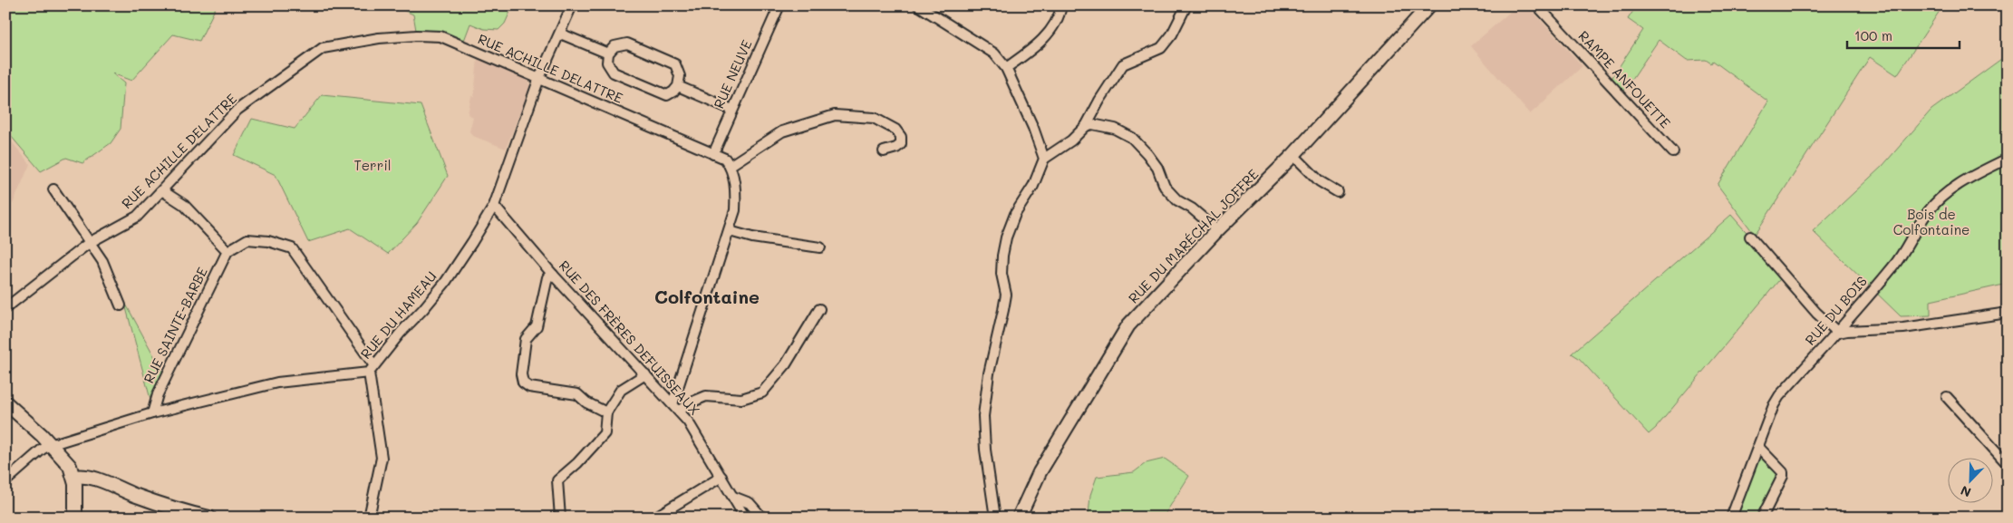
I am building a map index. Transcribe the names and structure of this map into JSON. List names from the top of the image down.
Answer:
{
  "streets": {
    "street": [
      "RUE ACHILLE DELATTRE",
      "RUE NEUVE",
      "RAMPE ANFOUETTE",
      "RUE DU MARÉCHAL JOFFRE",
      "RUE DU BOIS",
      "RUE DU HAMEAU",
      "RUE SAINTE-BARBE",
      "RUE DES FRÈRES DEFUISSEAUX"
    ]
  },
  "crossings": [
    ["RUE ACHILLE DELATTRE", "RUE NEUVE"],
    ["RUE ACHILLE DELATTRE", "RUE DU HAMEAU"],
    ["RUE DU HAMEAU", "RUE SAINTE-BARBE"],
    ["RUE DU HAMEAU", "RUE DES FRÈRES DEFUISSEAUX"]
  ],
  "districts": ["Colfontaine"],
  "parks": ["Terril", "Bois de Colfontaine"],
  "scale_bar": "100 m",
  "north": "bottom left"
}
